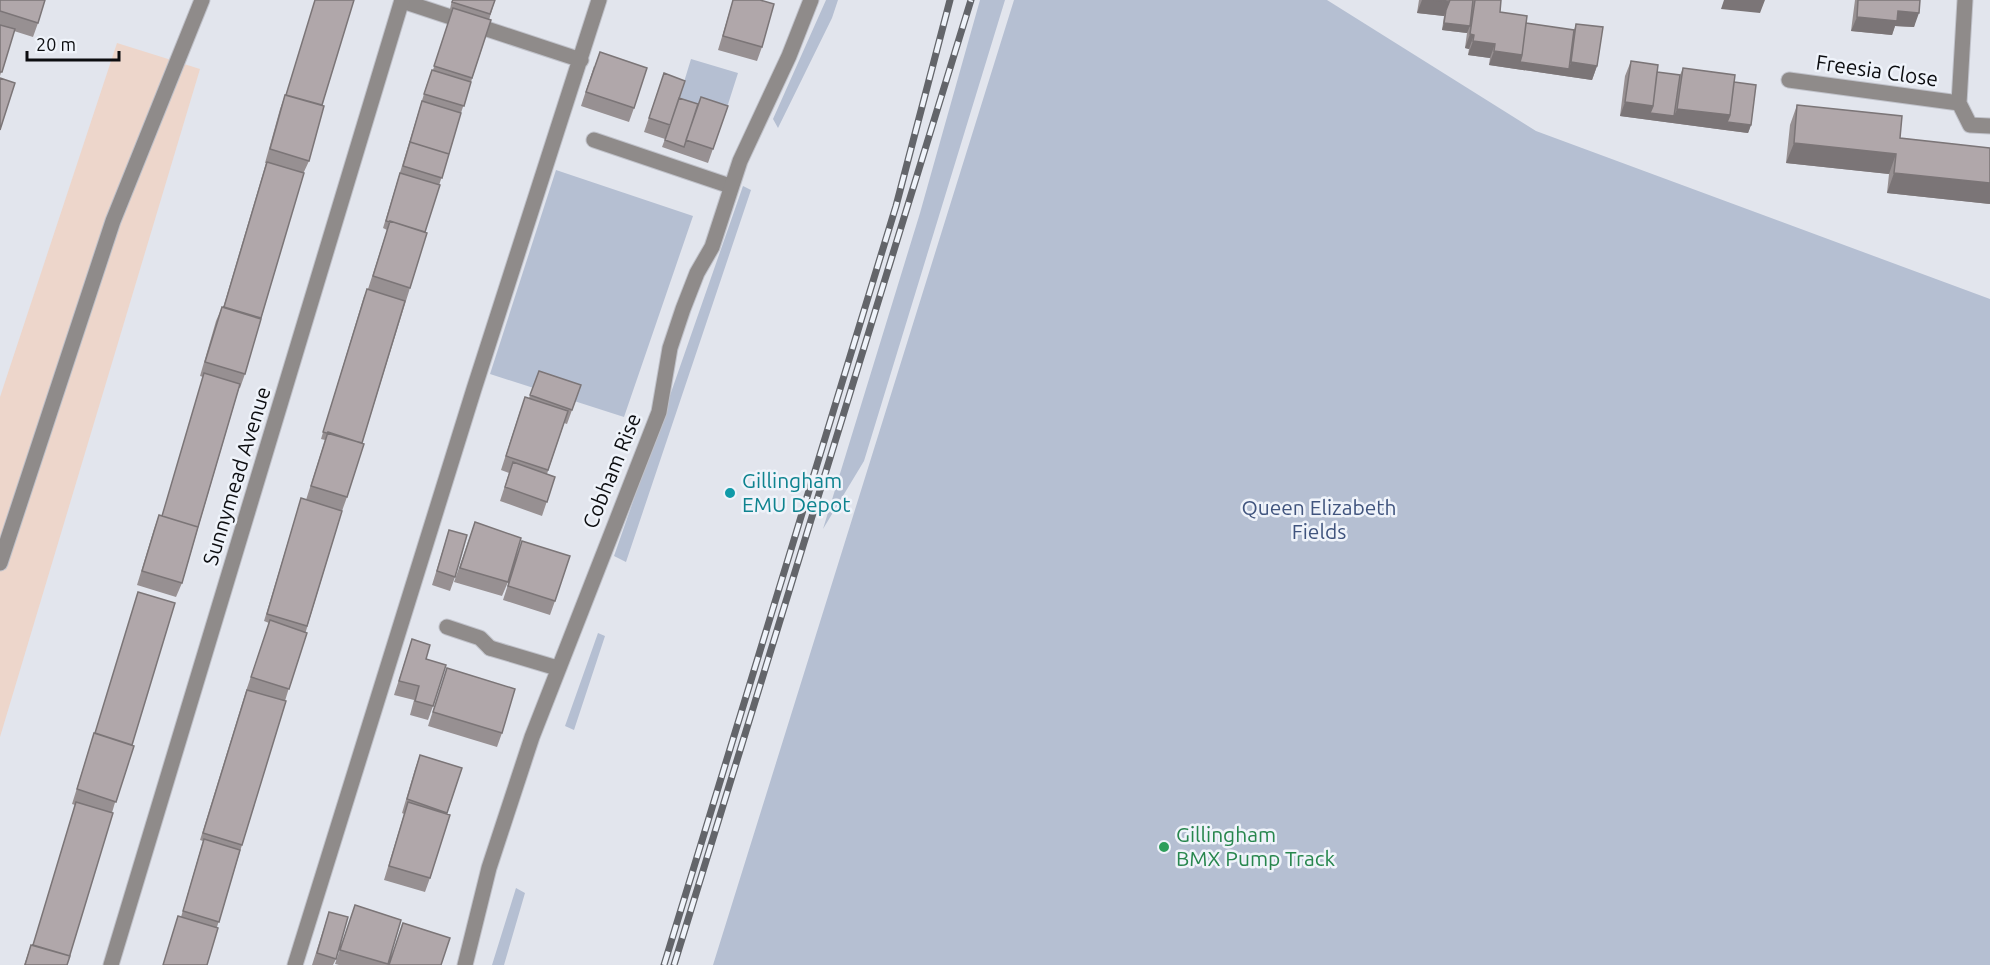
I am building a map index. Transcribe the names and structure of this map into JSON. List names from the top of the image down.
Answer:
{
  "streets": {
    "street": ["Freesia Close", "Cobham Rise", "Sunnymead Avenue"]
  },
  "parks": ["Queen Elizabeth Fields"],
  "places": ["Gillingham EMU Depot", "Gillingham BMX Pump Track"],
  "scale_bar": "20 m"
}
